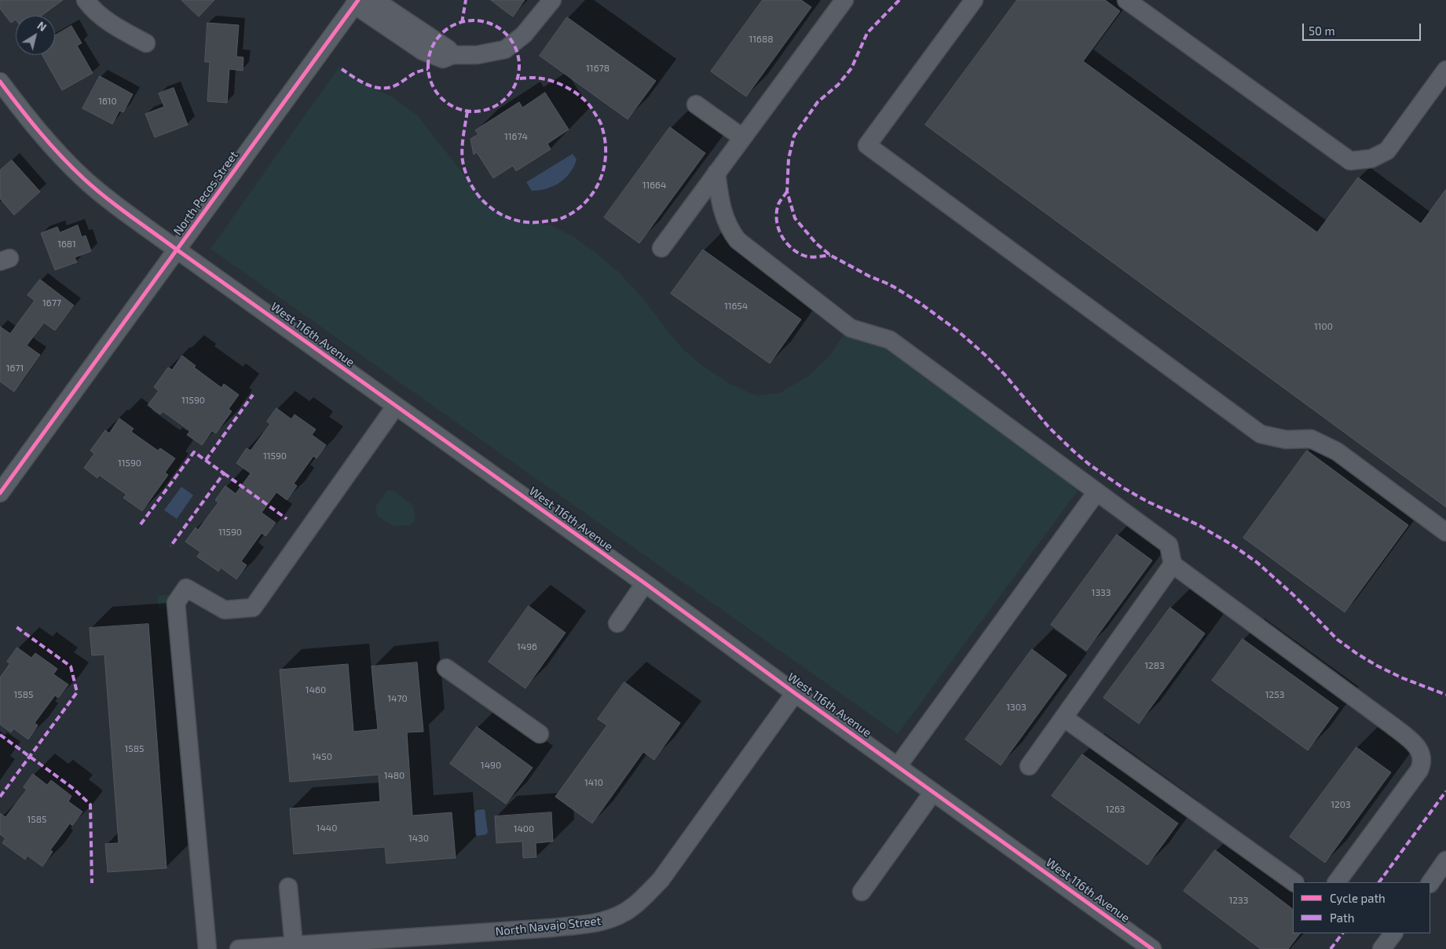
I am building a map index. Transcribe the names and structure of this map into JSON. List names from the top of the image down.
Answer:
{
  "streets": {
    "street": ["North Pecos Street", "West 116th Avenue", "North Navajo Street"]
  },
  "crossings": [
    ["North Pecos Street", "West 116th Avenue"],
    ["West 116th Avenue", "North Navajo Street"]
  ],
  "house_numbers": [
    "11688",
    "11678",
    "1610",
    "11674",
    "11664",
    "1681",
    "1677",
    "11654",
    "1100",
    "1671",
    "11590",
    "11590",
    "11590",
    "11590",
    "1333",
    "1496",
    "1283",
    "1460",
    "1585",
    "1253",
    "1470",
    "1303",
    "1585",
    "1450",
    "1490",
    "1480",
    "1410",
    "1203",
    "1263",
    "1585",
    "1440",
    "1400",
    "1430",
    "1233"
  ],
  "legend": ["Cycle path", "Path"],
  "scale_bar": "50 m",
  "north": "top right"
}
